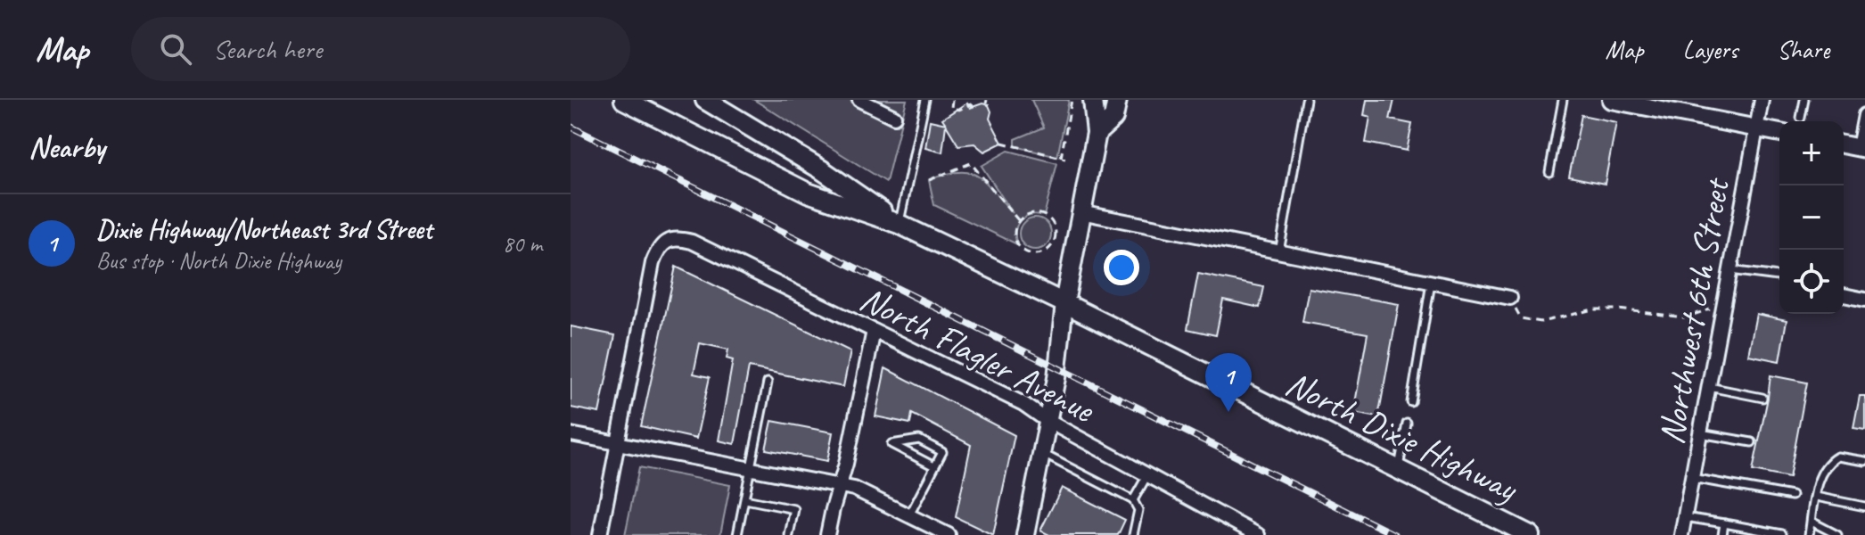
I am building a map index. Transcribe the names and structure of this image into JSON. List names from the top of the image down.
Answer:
{
  "streets": {
    "main road": ["North Dixie Highway"],
    "street": ["Northwest 6th Street", "North Flagler Avenue"]
  },
  "page": {
    "header": "Map",
    "search": "Search here",
    "nav": ["Map", "Layers", "Share"],
    "heading": "Nearby",
    "map_buttons": ["+", "−"],
    "list": [
      {
        "mark": "1",
        "name": "Dixie Highway/Northeast 3rd Street",
        "note": "Bus stop · North Dixie Highway",
        "value": "80 m"
      }
    ],
    "pins": "1"
  }
}
